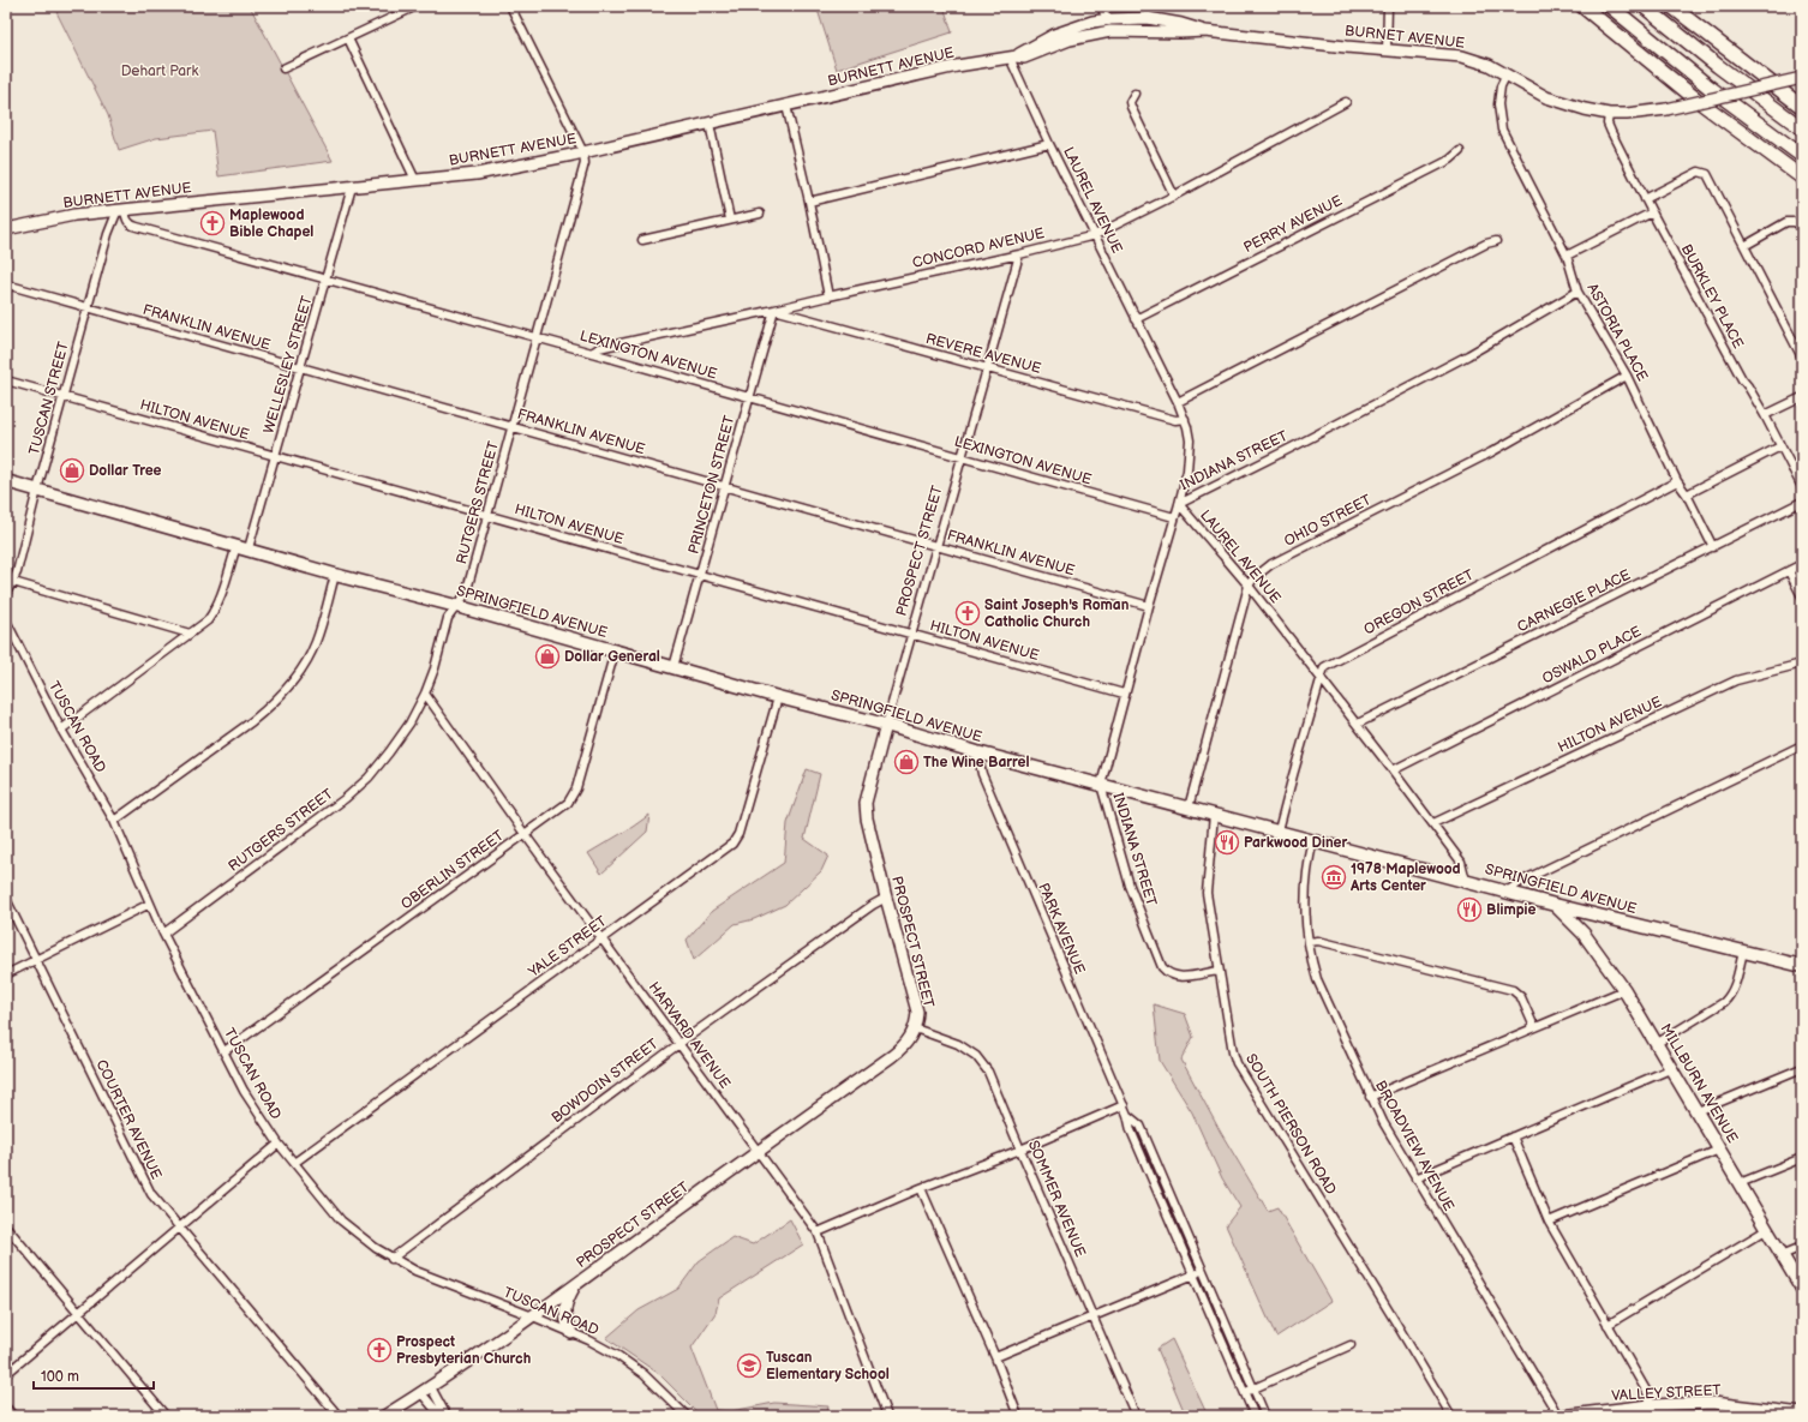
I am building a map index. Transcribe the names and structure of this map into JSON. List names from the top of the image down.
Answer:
{
  "streets": {
    "main road": ["SPRINGFIELD AVENUE", "MILLBURN AVENUE"],
    "street": [
      "BURNET AVENUE",
      "BURNETT AVENUE",
      "LAUREL AVENUE",
      "PERRY AVENUE",
      "CONCORD AVENUE",
      "BURKLEY PLACE",
      "FRANKLIN AVENUE",
      "ASTORIA PLACE",
      "REVERE AVENUE",
      "LEXINGTON AVENUE",
      "WELLESLEY STREET",
      "TUSCAN STREET",
      "HILTON AVENUE",
      "INDIANA STREET",
      "PRINCETON STREET",
      "RUTGERS STREET",
      "OHIO STREET",
      "PROSPECT STREET",
      "CARNEGIE PLACE",
      "OREGON STREET",
      "OSWALD PLACE",
      "TUSCAN ROAD",
      "OBERLIN STREET",
      "PARK AVENUE",
      "YALE STREET",
      "HARVARD AVENUE",
      "BOWDOIN STREET",
      "COURTER AVENUE",
      "SOUTH PIERSON ROAD",
      "BROADVIEW AVENUE",
      "SOMMER AVENUE",
      "VALLEY STREET"
    ]
  },
  "crossings": [
    ["BURNET AVENUE", "BURNETT AVENUE"],
    ["BURNET AVENUE", "BURKLEY PLACE"],
    ["BURNET AVENUE", "ASTORIA PLACE"],
    ["BURNETT AVENUE", "LAUREL AVENUE"],
    ["BURNETT AVENUE", "LEXINGTON AVENUE"],
    ["BURNETT AVENUE", "WELLESLEY STREET"],
    ["BURNETT AVENUE", "TUSCAN STREET"],
    ["BURNETT AVENUE", "RUTGERS STREET"],
    ["LAUREL AVENUE", "PERRY AVENUE"],
    ["LAUREL AVENUE", "CONCORD AVENUE"],
    ["LAUREL AVENUE", "REVERE AVENUE"],
    ["LAUREL AVENUE", "HILTON AVENUE"],
    ["LAUREL AVENUE", "INDIANA STREET"],
    ["LAUREL AVENUE", "OHIO STREET"],
    ["LAUREL AVENUE", "CARNEGIE PLACE"],
    ["LAUREL AVENUE", "OREGON STREET"],
    ["LAUREL AVENUE", "SPRINGFIELD AVENUE"],
    ["LAUREL AVENUE", "OSWALD PLACE"],
    ["CONCORD AVENUE", "REVERE AVENUE"],
    ["CONCORD AVENUE", "LEXINGTON AVENUE"],
    ["CONCORD AVENUE", "PRINCETON STREET"],
    ["CONCORD AVENUE", "PROSPECT STREET"],
    ["FRANKLIN AVENUE", "WELLESLEY STREET"],
    ["FRANKLIN AVENUE", "TUSCAN STREET"],
    ["FRANKLIN AVENUE", "INDIANA STREET"],
    ["FRANKLIN AVENUE", "PRINCETON STREET"],
    ["FRANKLIN AVENUE", "RUTGERS STREET"],
    ["FRANKLIN AVENUE", "PROSPECT STREET"],
    ["ASTORIA PLACE", "INDIANA STREET"],
    ["ASTORIA PLACE", "OHIO STREET"],
    ["ASTORIA PLACE", "CARNEGIE PLACE"],
    ["ASTORIA PLACE", "OREGON STREET"],
    ["REVERE AVENUE", "PRINCETON STREET"],
    ["REVERE AVENUE", "PROSPECT STREET"],
    ["LEXINGTON AVENUE", "WELLESLEY STREET"],
    ["LEXINGTON AVENUE", "TUSCAN STREET"],
    ["LEXINGTON AVENUE", "INDIANA STREET"],
    ["LEXINGTON AVENUE", "PRINCETON STREET"],
    ["LEXINGTON AVENUE", "RUTGERS STREET"],
    ["LEXINGTON AVENUE", "PROSPECT STREET"],
    ["WELLESLEY STREET", "HILTON AVENUE"],
    ["WELLESLEY STREET", "SPRINGFIELD AVENUE"],
    ["TUSCAN STREET", "HILTON AVENUE"],
    ["TUSCAN STREET", "SPRINGFIELD AVENUE"],
    ["HILTON AVENUE", "INDIANA STREET"],
    ["HILTON AVENUE", "PRINCETON STREET"],
    ["HILTON AVENUE", "RUTGERS STREET"],
    ["HILTON AVENUE", "PROSPECT STREET"],
    ["INDIANA STREET", "SPRINGFIELD AVENUE"],
    ["INDIANA STREET", "SOUTH PIERSON ROAD"],
    ["PRINCETON STREET", "SPRINGFIELD AVENUE"],
    ["RUTGERS STREET", "SPRINGFIELD AVENUE"],
    ["RUTGERS STREET", "TUSCAN ROAD"],
    ["RUTGERS STREET", "HARVARD AVENUE"],
    ["OHIO STREET", "SPRINGFIELD AVENUE"],
    ["PROSPECT STREET", "SPRINGFIELD AVENUE"],
    ["PROSPECT STREET", "TUSCAN ROAD"],
    ["PROSPECT STREET", "HARVARD AVENUE"],
    ["PROSPECT STREET", "BOWDOIN STREET"],
    ["PROSPECT STREET", "SOMMER AVENUE"],
    ["SPRINGFIELD AVENUE", "OBERLIN STREET"],
    ["SPRINGFIELD AVENUE", "PARK AVENUE"],
    ["SPRINGFIELD AVENUE", "YALE STREET"],
    ["SPRINGFIELD AVENUE", "MILLBURN AVENUE"],
    ["SPRINGFIELD AVENUE", "SOUTH PIERSON ROAD"],
    ["SPRINGFIELD AVENUE", "BROADVIEW AVENUE"],
    ["TUSCAN ROAD", "OBERLIN STREET"],
    ["TUSCAN ROAD", "YALE STREET"],
    ["TUSCAN ROAD", "BOWDOIN STREET"],
    ["OBERLIN STREET", "HARVARD AVENUE"],
    ["YALE STREET", "HARVARD AVENUE"],
    ["HARVARD AVENUE", "BOWDOIN STREET"]
  ],
  "parks": ["Dehart Park"],
  "places": {
    "church": ["Maplewood Bible Chapel", "Saint Joseph's Roman Catholic Church", "Prospect Presbyterian Church"],
    "shop": ["Dollar Tree", "Dollar General", "The Wine Barrel"],
    "restaurant": ["Parkwood Diner", "Blimpie"],
    "museum": ["1978 Maplewood Arts Center"],
    "school or university": ["Tuscan Elementary School"]
  },
  "scale_bar": "100 m"
}
